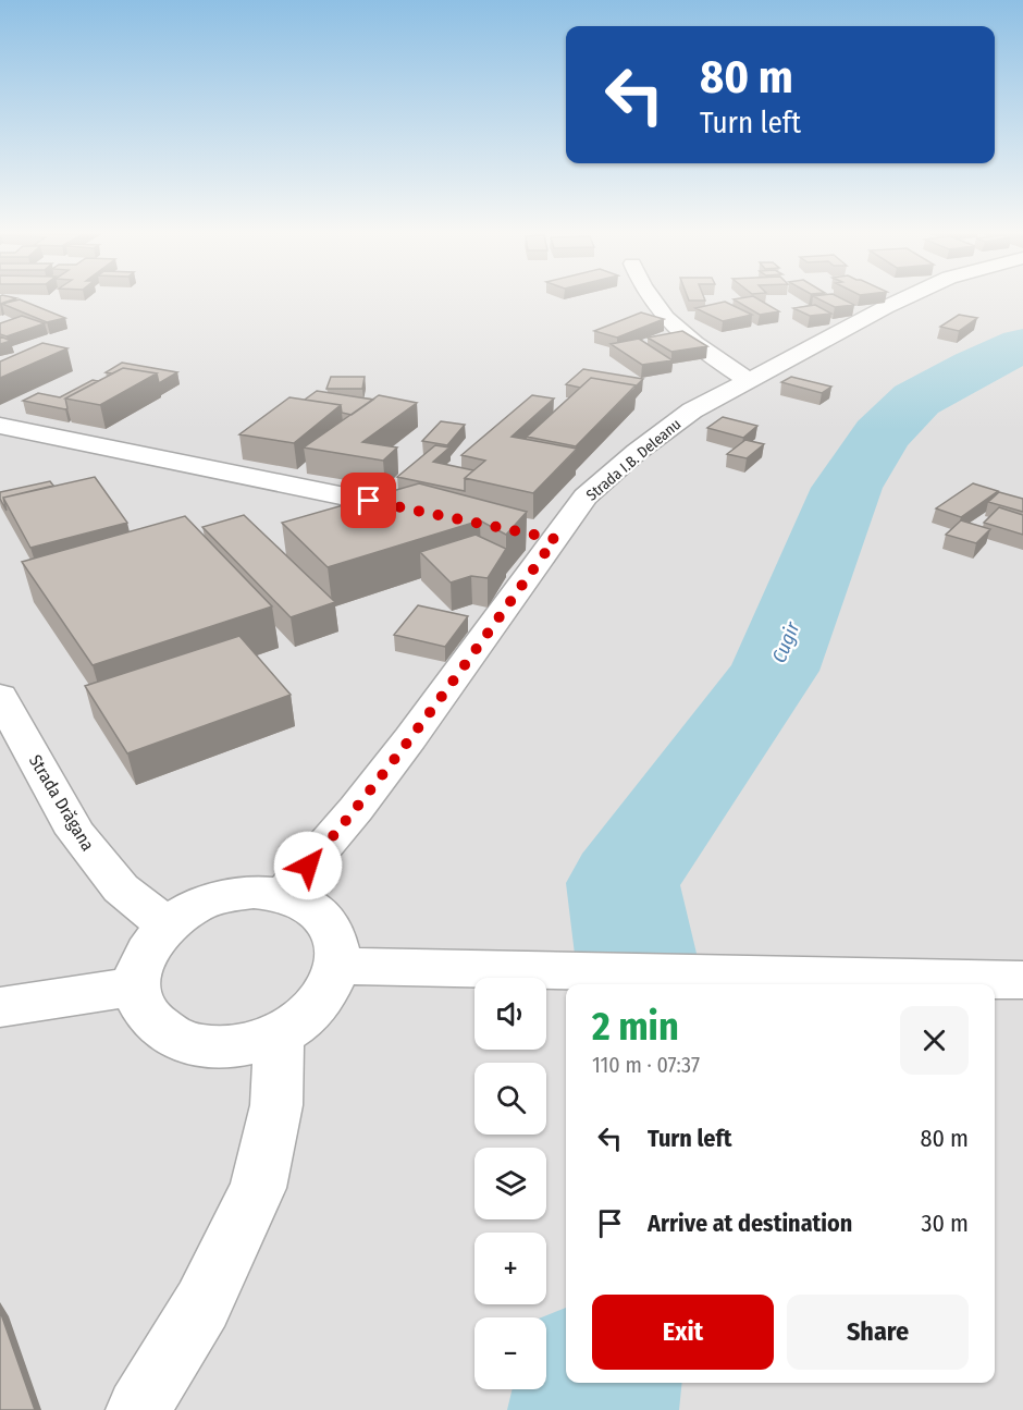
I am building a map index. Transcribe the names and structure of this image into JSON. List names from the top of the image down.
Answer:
{
  "streets": {
    "street": ["Strada I.B. Deleanu", "Strada Drăgana"]
  },
  "crossings": [
    ["Strada I.B. Deleanu", "Strada Drăgana"]
  ],
  "water": ["Cugir"],
  "page": {
    "turn": ["80 m", "Turn left"],
    "map_buttons": ["+", "−"],
    "heading": ["2 min", "110 m · 07:37"],
    "list": [
      {
        "name": "Turn left",
        "value": "80 m"
      },
      {
        "name": "Arrive at destination",
        "value": "30 m"
      }
    ],
    "buttons": ["Exit", "Share"]
  }
}
